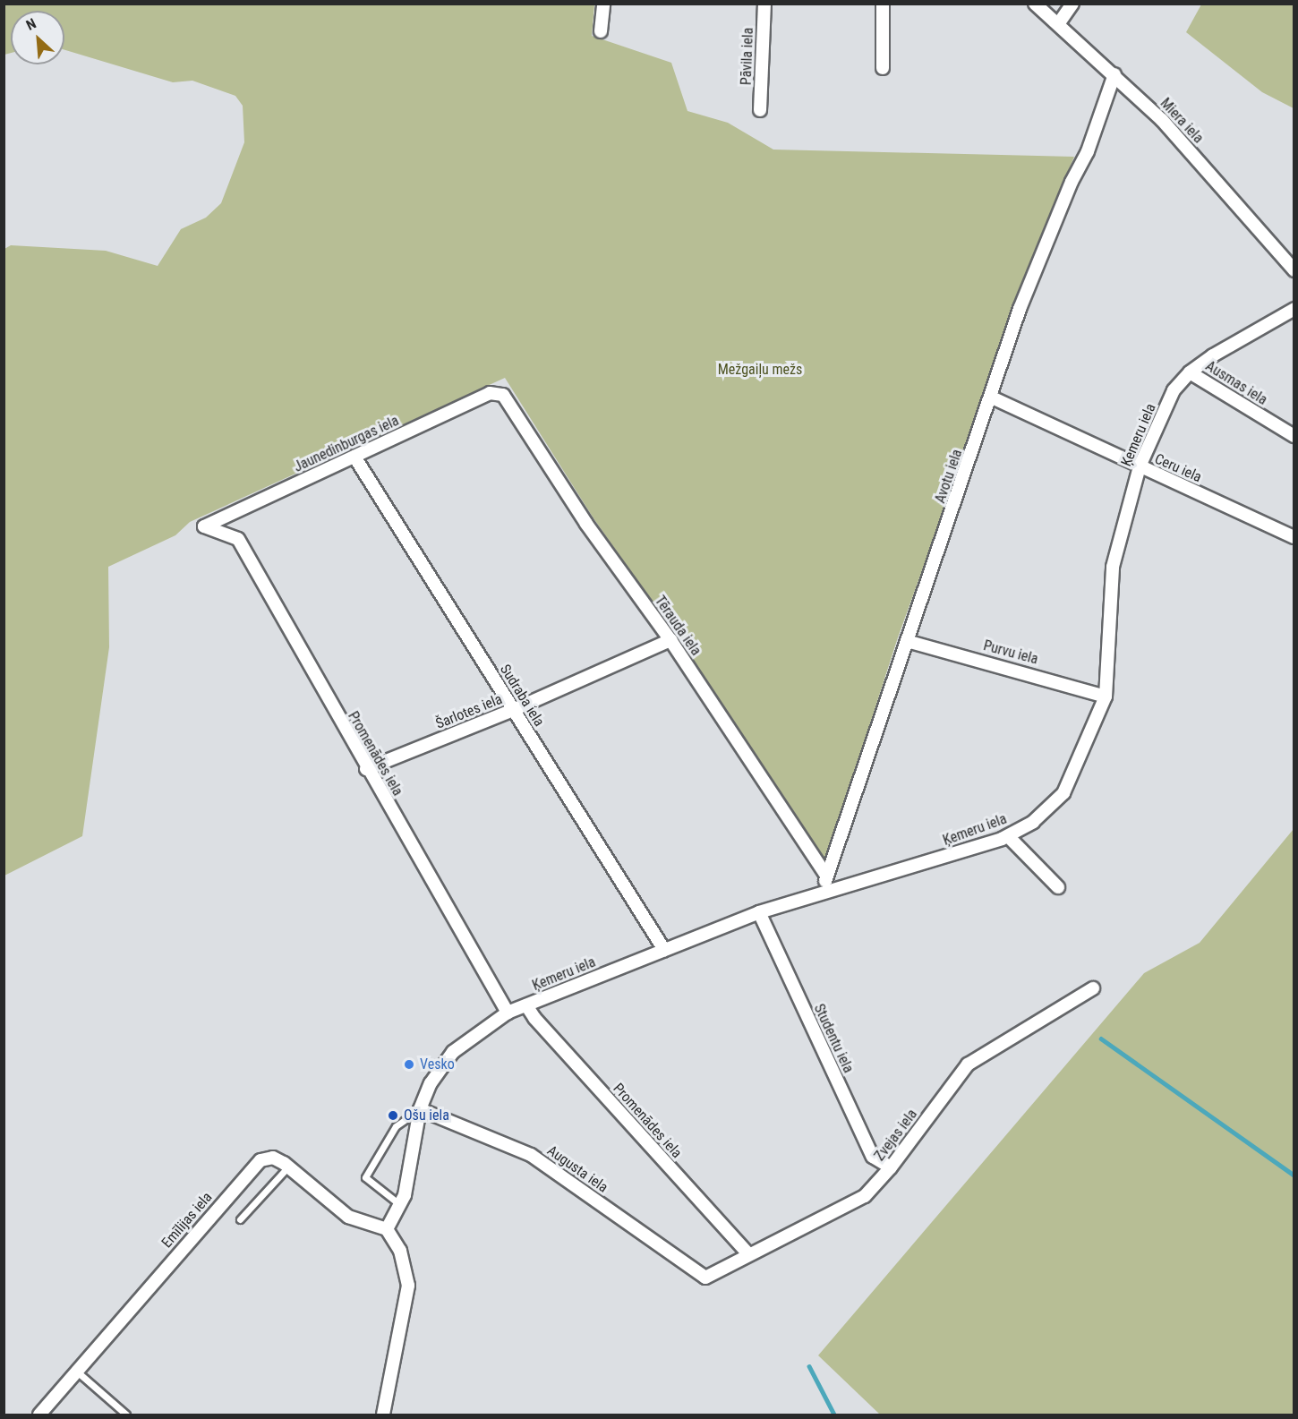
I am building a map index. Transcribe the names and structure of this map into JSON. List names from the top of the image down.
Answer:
{
  "streets": {
    "street": [
      "Pāvila iela",
      "Miera iela",
      "Ausmas iela",
      "Ķemeru iela",
      "Jaunedinburgas iela",
      "Ceru iela",
      "Avotu iela",
      "Tērauda iela",
      "Purvu iela",
      "Sudraba iela",
      "Šarlotes iela",
      "Promenādes iela",
      "Studentu iela",
      "Zvejas iela",
      "Augusta iela",
      "Emīlijas iela"
    ]
  },
  "crossings": [
    ["Miera iela", "Avotu iela"],
    ["Ausmas iela", "Ķemeru iela"],
    ["Ķemeru iela", "Ceru iela"],
    ["Ķemeru iela", "Avotu iela"],
    ["Ķemeru iela", "Purvu iela"],
    ["Ķemeru iela", "Sudraba iela"],
    ["Ķemeru iela", "Promenādes iela"],
    ["Ķemeru iela", "Studentu iela"],
    ["Ķemeru iela", "Augusta iela"],
    ["Jaunedinburgas iela", "Tērauda iela"],
    ["Jaunedinburgas iela", "Sudraba iela"],
    ["Jaunedinburgas iela", "Promenādes iela"],
    ["Ceru iela", "Avotu iela"],
    ["Avotu iela", "Tērauda iela"],
    ["Avotu iela", "Purvu iela"],
    ["Tērauda iela", "Šarlotes iela"],
    ["Sudraba iela", "Šarlotes iela"],
    ["Šarlotes iela", "Promenādes iela"],
    ["Promenādes iela", "Zvejas iela"],
    ["Studentu iela", "Zvejas iela"],
    ["Zvejas iela", "Augusta iela"]
  ],
  "parks": ["Mežgaiļu mežs"],
  "places": ["Vesko", "Ošu iela"],
  "north": "top left"
}
